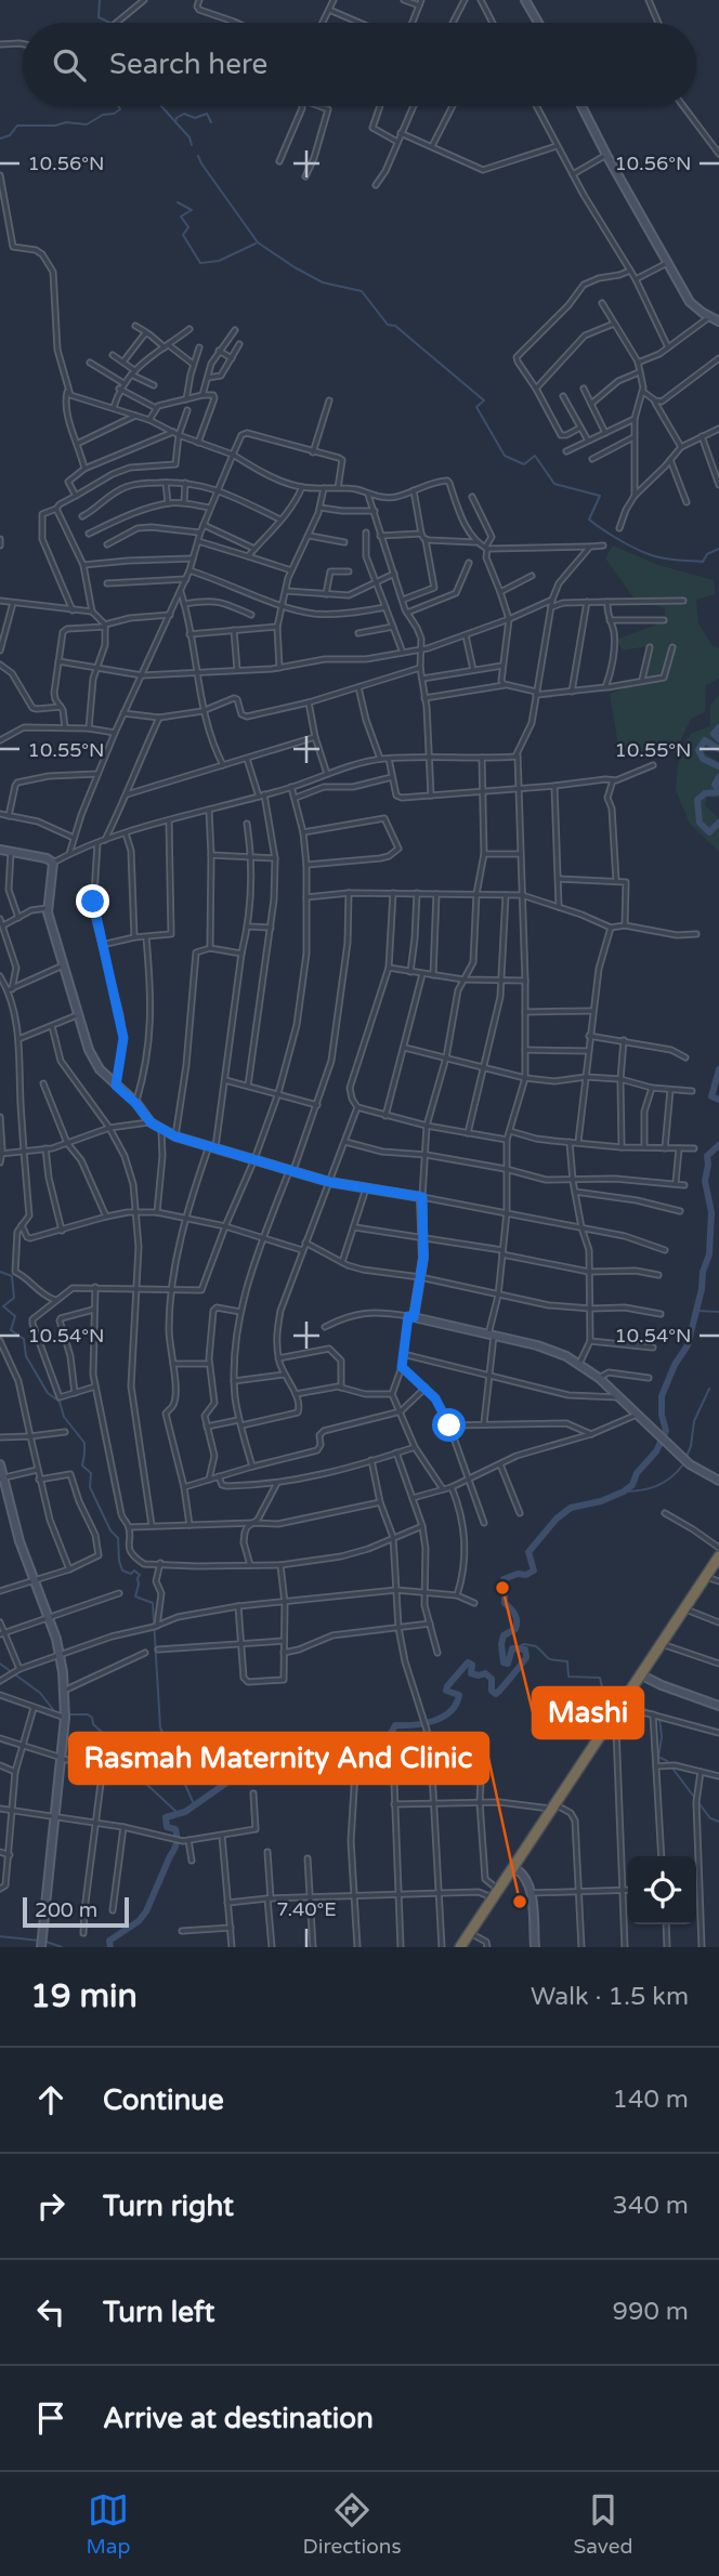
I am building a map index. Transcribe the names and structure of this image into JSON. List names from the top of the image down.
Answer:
{
  "places": ["Mashi", "Rasmah Maternity And Clinic"],
  "scale_bar": "200 m",
  "page": {
    "search": "Search here",
    "scale": "200 m",
    "heading": ["19 min", "Walk · 1.5 km"],
    "list": [
      ["Continue", "140 m"],
      ["Turn right", "340 m"],
      ["Turn left", "990 m"],
      "Arrive at destination"
    ],
    "nav": ["Map", "Directions", "Saved"]
  },
  "coordinates": [
    "10.56°N",
    "10.55°N",
    "10.54°N",
    "7.40°E"
  ]
}
